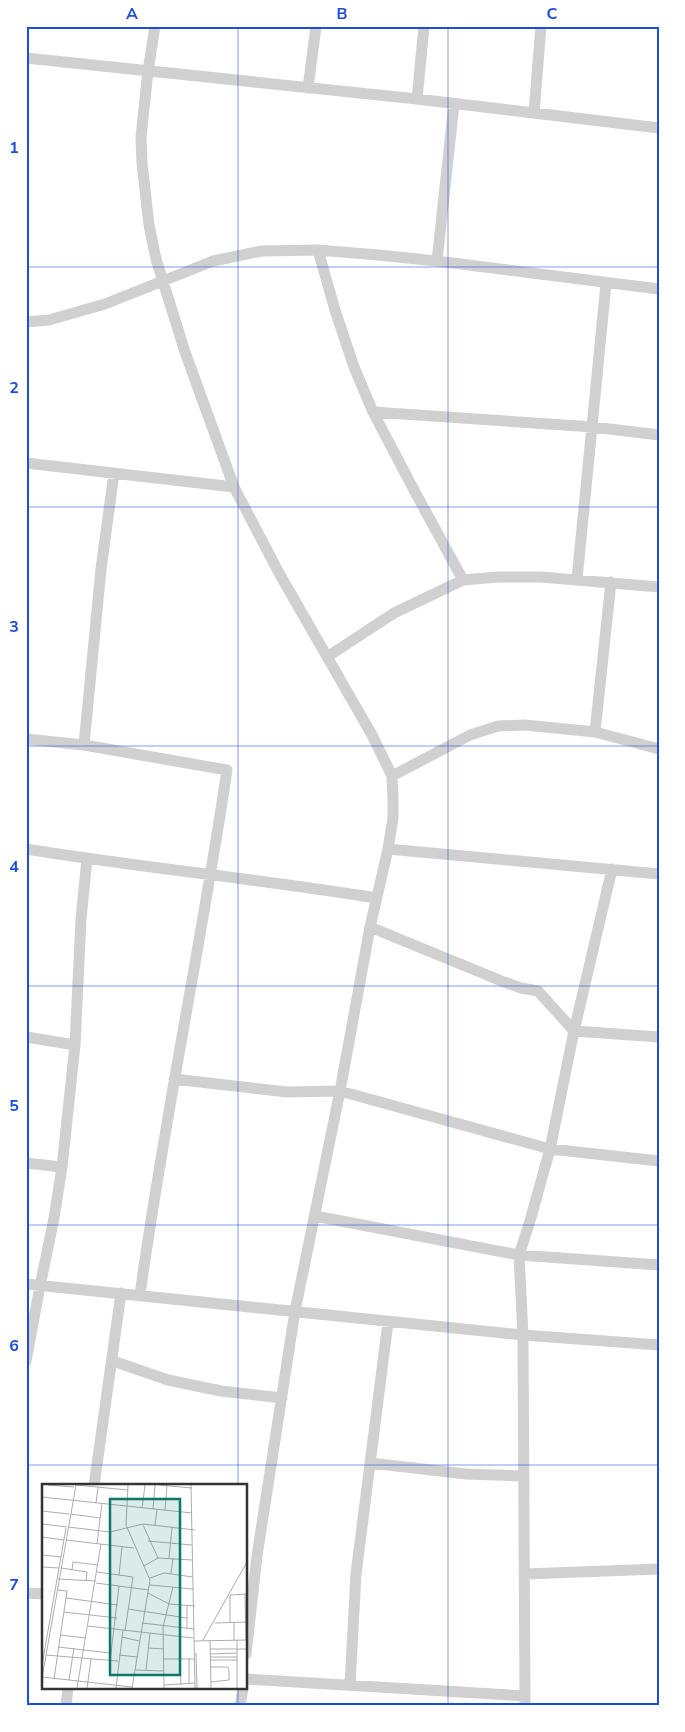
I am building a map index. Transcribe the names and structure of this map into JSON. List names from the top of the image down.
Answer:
{
  "grid": {
    "columns": ["A", "B", "C"],
    "rows": [
      "1",
      "2",
      "3",
      "4",
      "5",
      "6",
      "7"
    ]
  }
}
